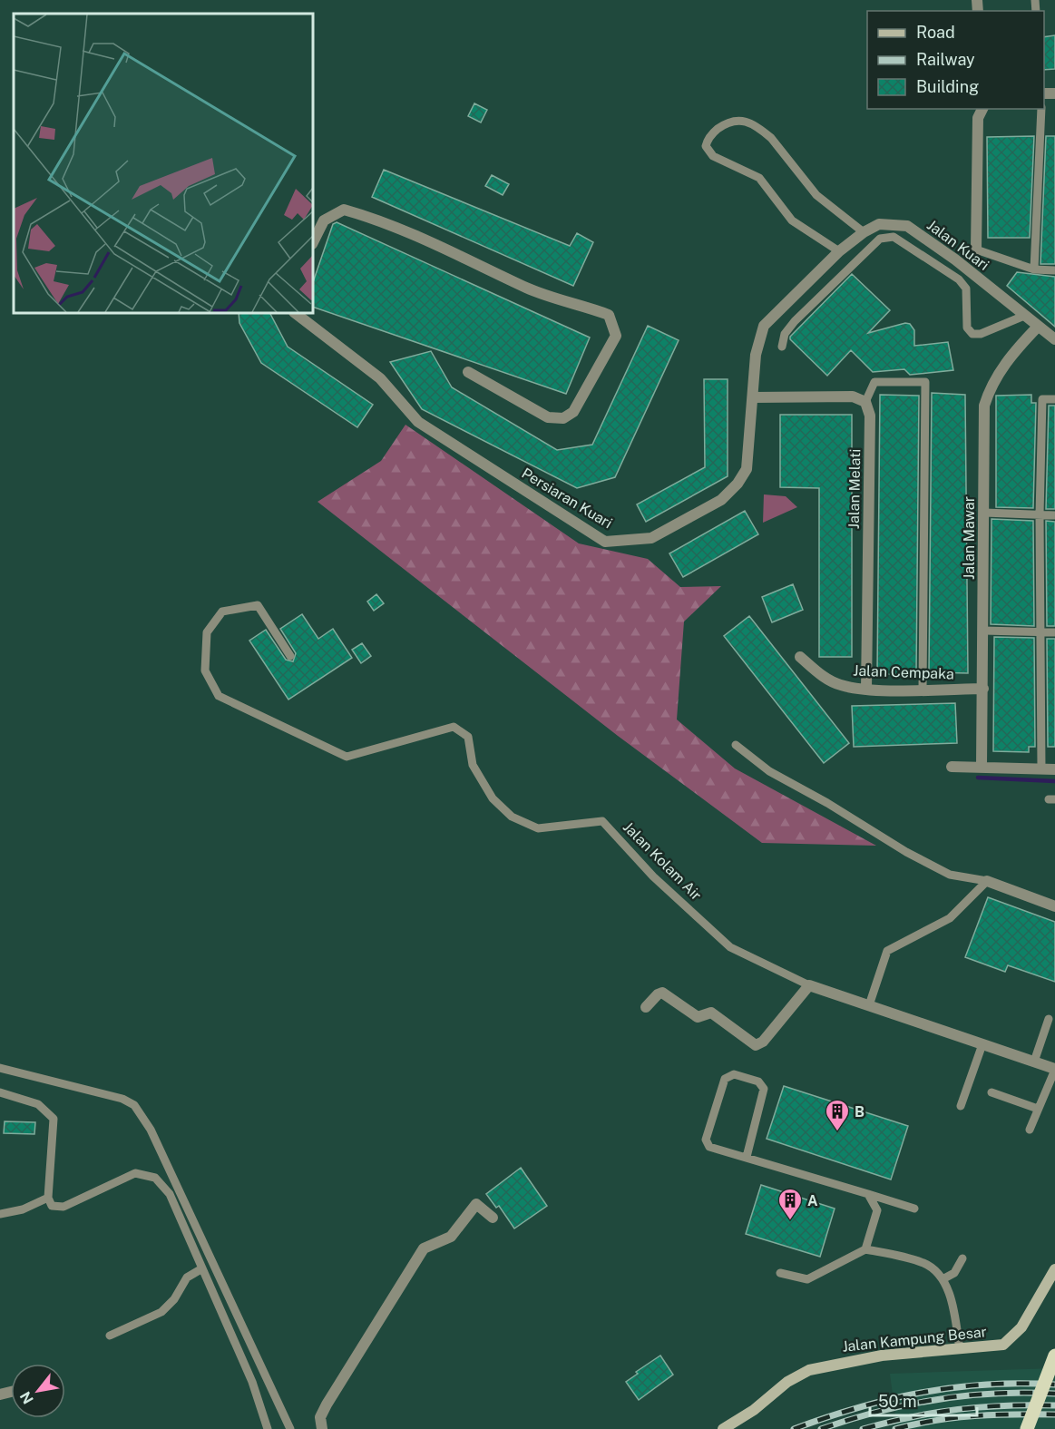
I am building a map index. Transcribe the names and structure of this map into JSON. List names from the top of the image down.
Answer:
{
  "streets": {
    "street": [
      "Jalan Kuari",
      "Jalan Melati",
      "Persiaran Kuari",
      "Jalan Mawar",
      "Jalan Cempaka",
      "Jalan Kolam Air",
      "Jalan Kampung Besar"
    ]
  },
  "crossings": [
    ["Jalan Kuari", "Persiaran Kuari"],
    ["Jalan Kuari", "Jalan Mawar"],
    ["Jalan Melati", "Jalan Cempaka"],
    ["Jalan Mawar", "Jalan Cempaka"]
  ],
  "places": {
    "building": ["B", "A"]
  },
  "legend": ["Road", "Railway", "Building"],
  "scale_bar": "50 m",
  "north": "bottom left"
}
